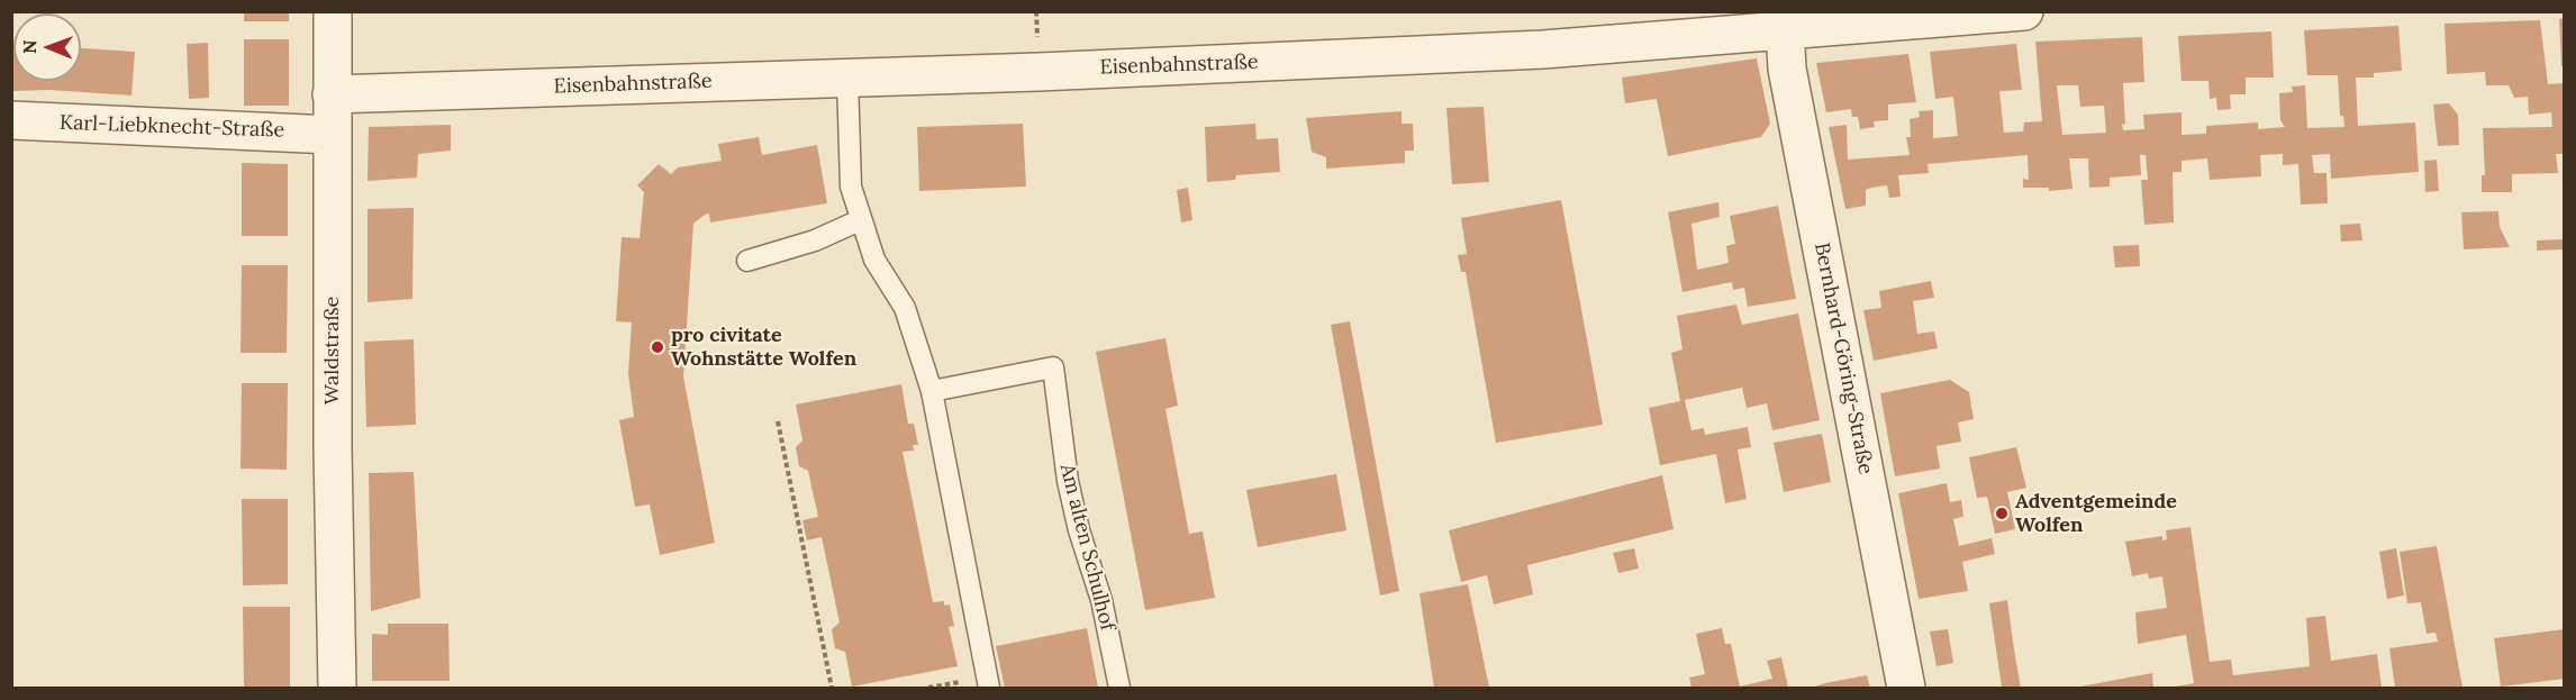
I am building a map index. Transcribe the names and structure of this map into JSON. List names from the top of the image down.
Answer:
{
  "streets": {
    "street": [
      "Eisenbahnstraße",
      "Karl-Liebknecht-Straße",
      "Waldstraße",
      "Bernhard-Göring-Straße"
    ],
    "lane": ["Am alten Schulhof"]
  },
  "crossings": [
    ["Eisenbahnstraße", "Waldstraße"],
    ["Eisenbahnstraße", "Bernhard-Göring-Straße"],
    ["Karl-Liebknecht-Straße", "Waldstraße"]
  ],
  "places": ["pro civitate Wohnstätte Wolfen", "Adventgemeinde Wolfen"],
  "north": "left"
}
